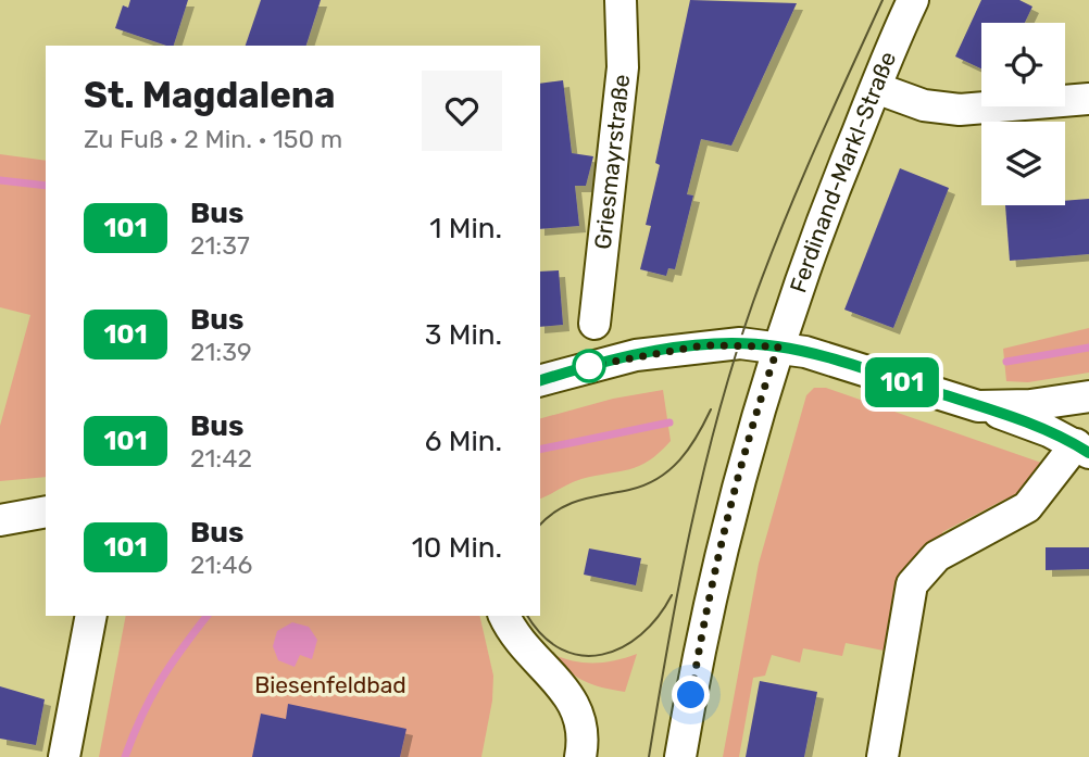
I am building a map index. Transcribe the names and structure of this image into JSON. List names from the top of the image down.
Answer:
{
  "streets": {
    "street": ["Griesmayrstraße", "Ferdinand-Markl-Straße"]
  },
  "parks": ["Biesenfeldbad"],
  "lines": ["bus line 101"],
  "page": {
    "on_map": "101",
    "heading": ["St. Magdalena", "Zu Fuß · 2 Min. · 150 m"],
    "list": [
      {
        "mark": "101",
        "name": "Bus",
        "note": "21:37",
        "value": "1 Min."
      },
      {
        "mark": "101",
        "name": "Bus",
        "note": "21:39",
        "value": "3 Min."
      },
      {
        "mark": "101",
        "name": "Bus",
        "note": "21:42",
        "value": "6 Min."
      },
      {
        "mark": "101",
        "name": "Bus",
        "note": "21:46",
        "value": "10 Min."
      }
    ]
  }
}
